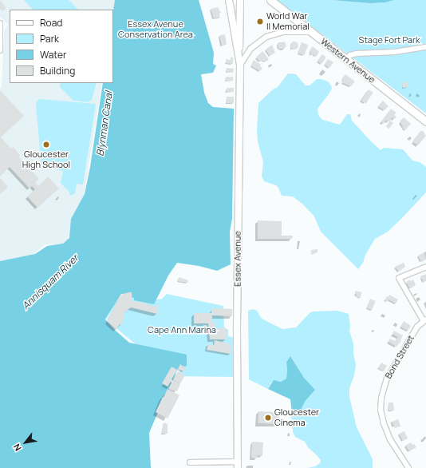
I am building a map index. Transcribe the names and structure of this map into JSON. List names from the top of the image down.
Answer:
{
  "streets": {
    "main road": ["Western Avenue"],
    "street": ["Essex Avenue", "Bond Street"]
  },
  "water": ["Blynman Canal", "Annisquam River"],
  "parks": ["Essex Avenue Conservation Area", "Stage Fort Park", "Cape Ann Marina"],
  "places": ["World War II Memorial", "Gloucester High School", "Gloucester Cinema"],
  "legend": [
    "Road",
    "Park",
    "Water",
    "Building"
  ],
  "north": "bottom left"
}
